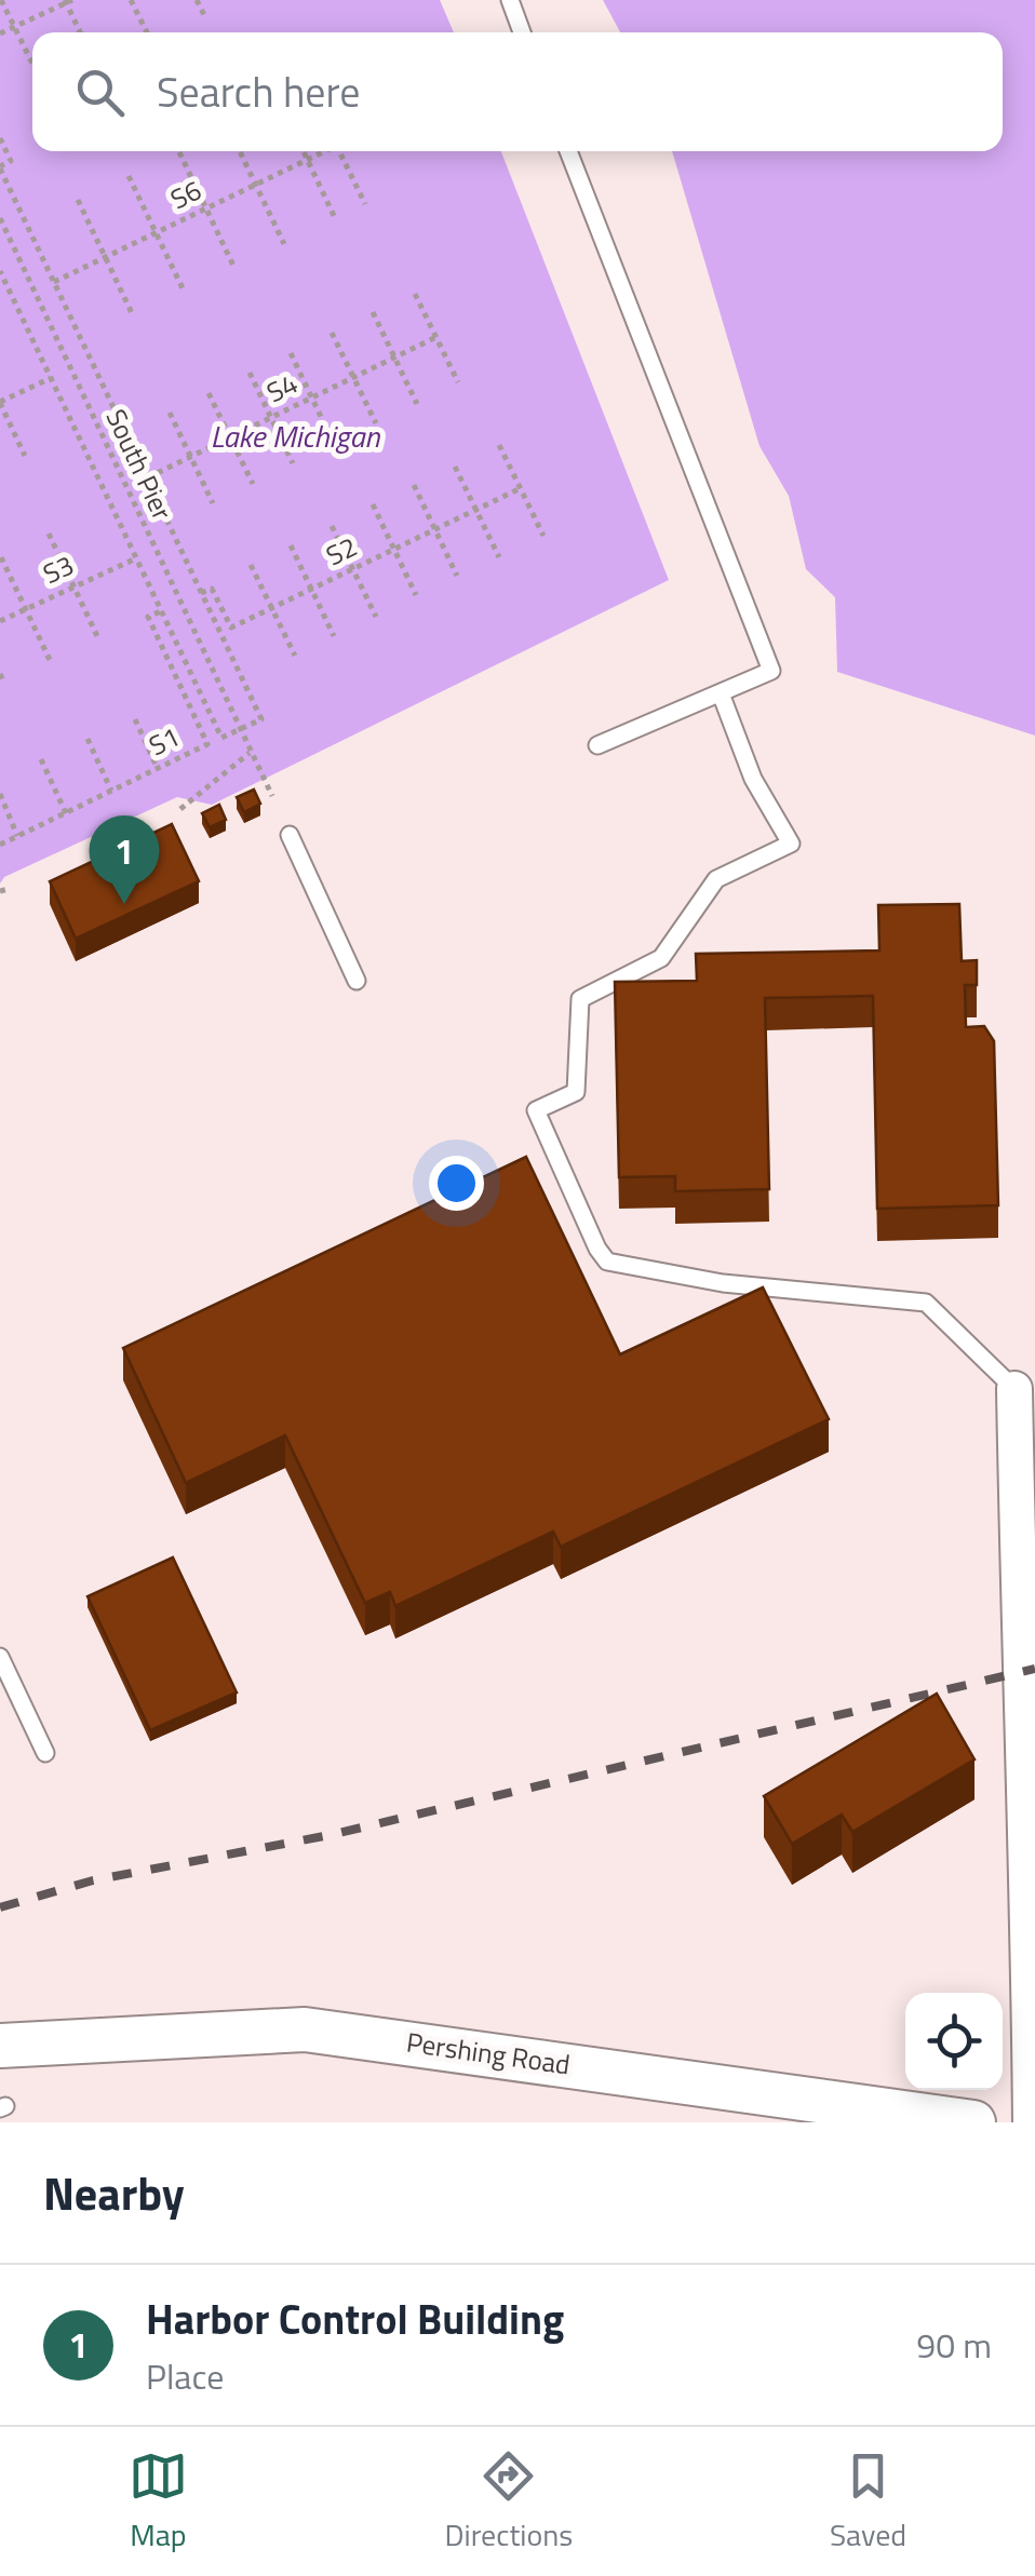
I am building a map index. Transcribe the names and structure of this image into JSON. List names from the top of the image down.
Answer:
{
  "streets": {
    "street": ["Pershing Road"],
    "path": [
      "S6",
      "S4",
      "South Pier",
      "S2",
      "S3",
      "S1"
    ]
  },
  "water": ["Lake Michigan"],
  "page": {
    "search": "Search here",
    "pins": "1",
    "heading": "Nearby",
    "list": [
      {
        "mark": "1",
        "name": "Harbor Control Building",
        "note": "Place",
        "value": "90 m"
      }
    ],
    "nav": ["Map", "Directions", "Saved"]
  }
}
